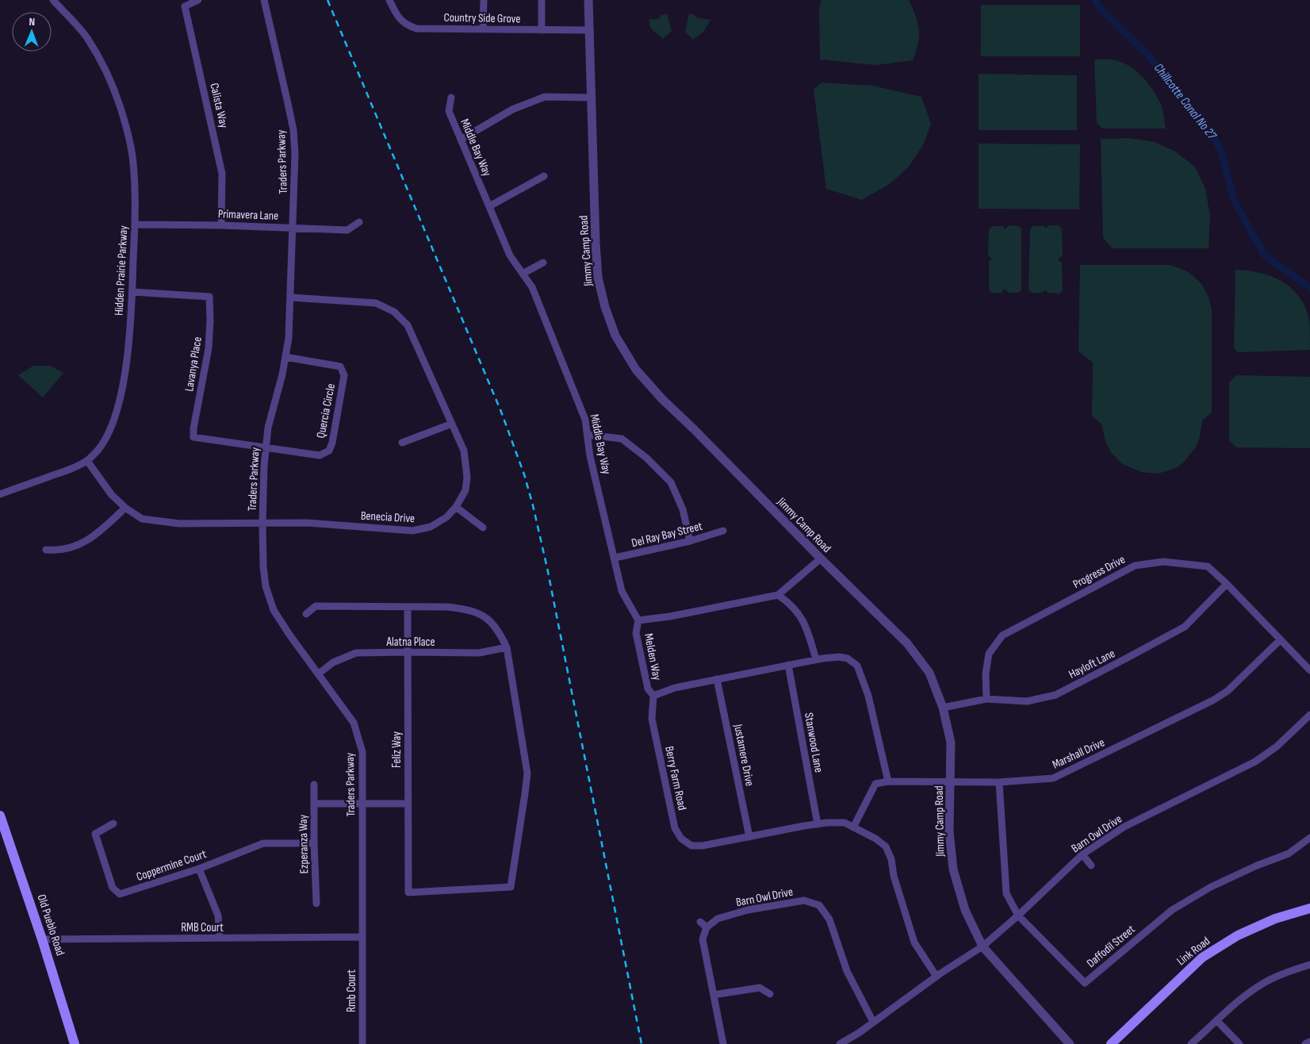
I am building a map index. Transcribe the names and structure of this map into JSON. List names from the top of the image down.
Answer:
{
  "streets": {
    "main road": ["Old Pueblo Road", "Link Road"],
    "street": [
      "Country Side Grove",
      "Calista Way",
      "Middle Bay Way",
      "Traders Parkway",
      "Primavera Lane",
      "Jimmy Camp Road",
      "Hidden Prairie Parkway",
      "Lavanya Place",
      "Quercia Circle",
      "Benecia Drive",
      "Del Ray Bay Street",
      "Progress Drive",
      "Alatna Place",
      "Melden Way",
      "Hayloft Lane",
      "Stanwood Lane",
      "Feliz Way",
      "Marshall Drive",
      "Justamere Drive",
      "Berry Farm Road",
      "Barn Owl Drive",
      "Ezperanza Way",
      "Coppermine Court",
      "RMB Court",
      "Daffodil Street",
      "Rmb Court"
    ]
  },
  "crossings": [
    ["Country Side Grove", "Jimmy Camp Road"],
    ["Calista Way", "Primavera Lane"],
    ["Middle Bay Way", "Del Ray Bay Street"],
    ["Middle Bay Way", "Melden Way"],
    ["Traders Parkway", "Primavera Lane"],
    ["Traders Parkway", "Lavanya Place"],
    ["Traders Parkway", "Quercia Circle"],
    ["Traders Parkway", "Benecia Drive"],
    ["Traders Parkway", "Alatna Place"],
    ["Traders Parkway", "RMB Court"],
    ["Traders Parkway", "Rmb Court"],
    ["Primavera Lane", "Hidden Prairie Parkway"],
    ["Jimmy Camp Road", "Hayloft Lane"],
    ["Jimmy Camp Road", "Marshall Drive"],
    ["Jimmy Camp Road", "Barn Owl Drive"],
    ["Hidden Prairie Parkway", "Lavanya Place"],
    ["Hidden Prairie Parkway", "Benecia Drive"],
    ["Lavanya Place", "Quercia Circle"],
    ["Progress Drive", "Hayloft Lane"],
    ["Progress Drive", "Marshall Drive"],
    ["Alatna Place", "Feliz Way"],
    ["Melden Way", "Berry Farm Road"],
    ["Stanwood Lane", "Berry Farm Road"],
    ["Marshall Drive", "Berry Farm Road"],
    ["Marshall Drive", "Daffodil Street"],
    ["Justamere Drive", "Berry Farm Road"],
    ["Berry Farm Road", "Barn Owl Drive"],
    ["Barn Owl Drive", "Daffodil Street"],
    ["Ezperanza Way", "Coppermine Court"],
    ["Old Pueblo Road", "RMB Court"],
    ["RMB Court", "Rmb Court"]
  ],
  "water": ["Chillcotte Canal No 27"],
  "north": "top"
}
